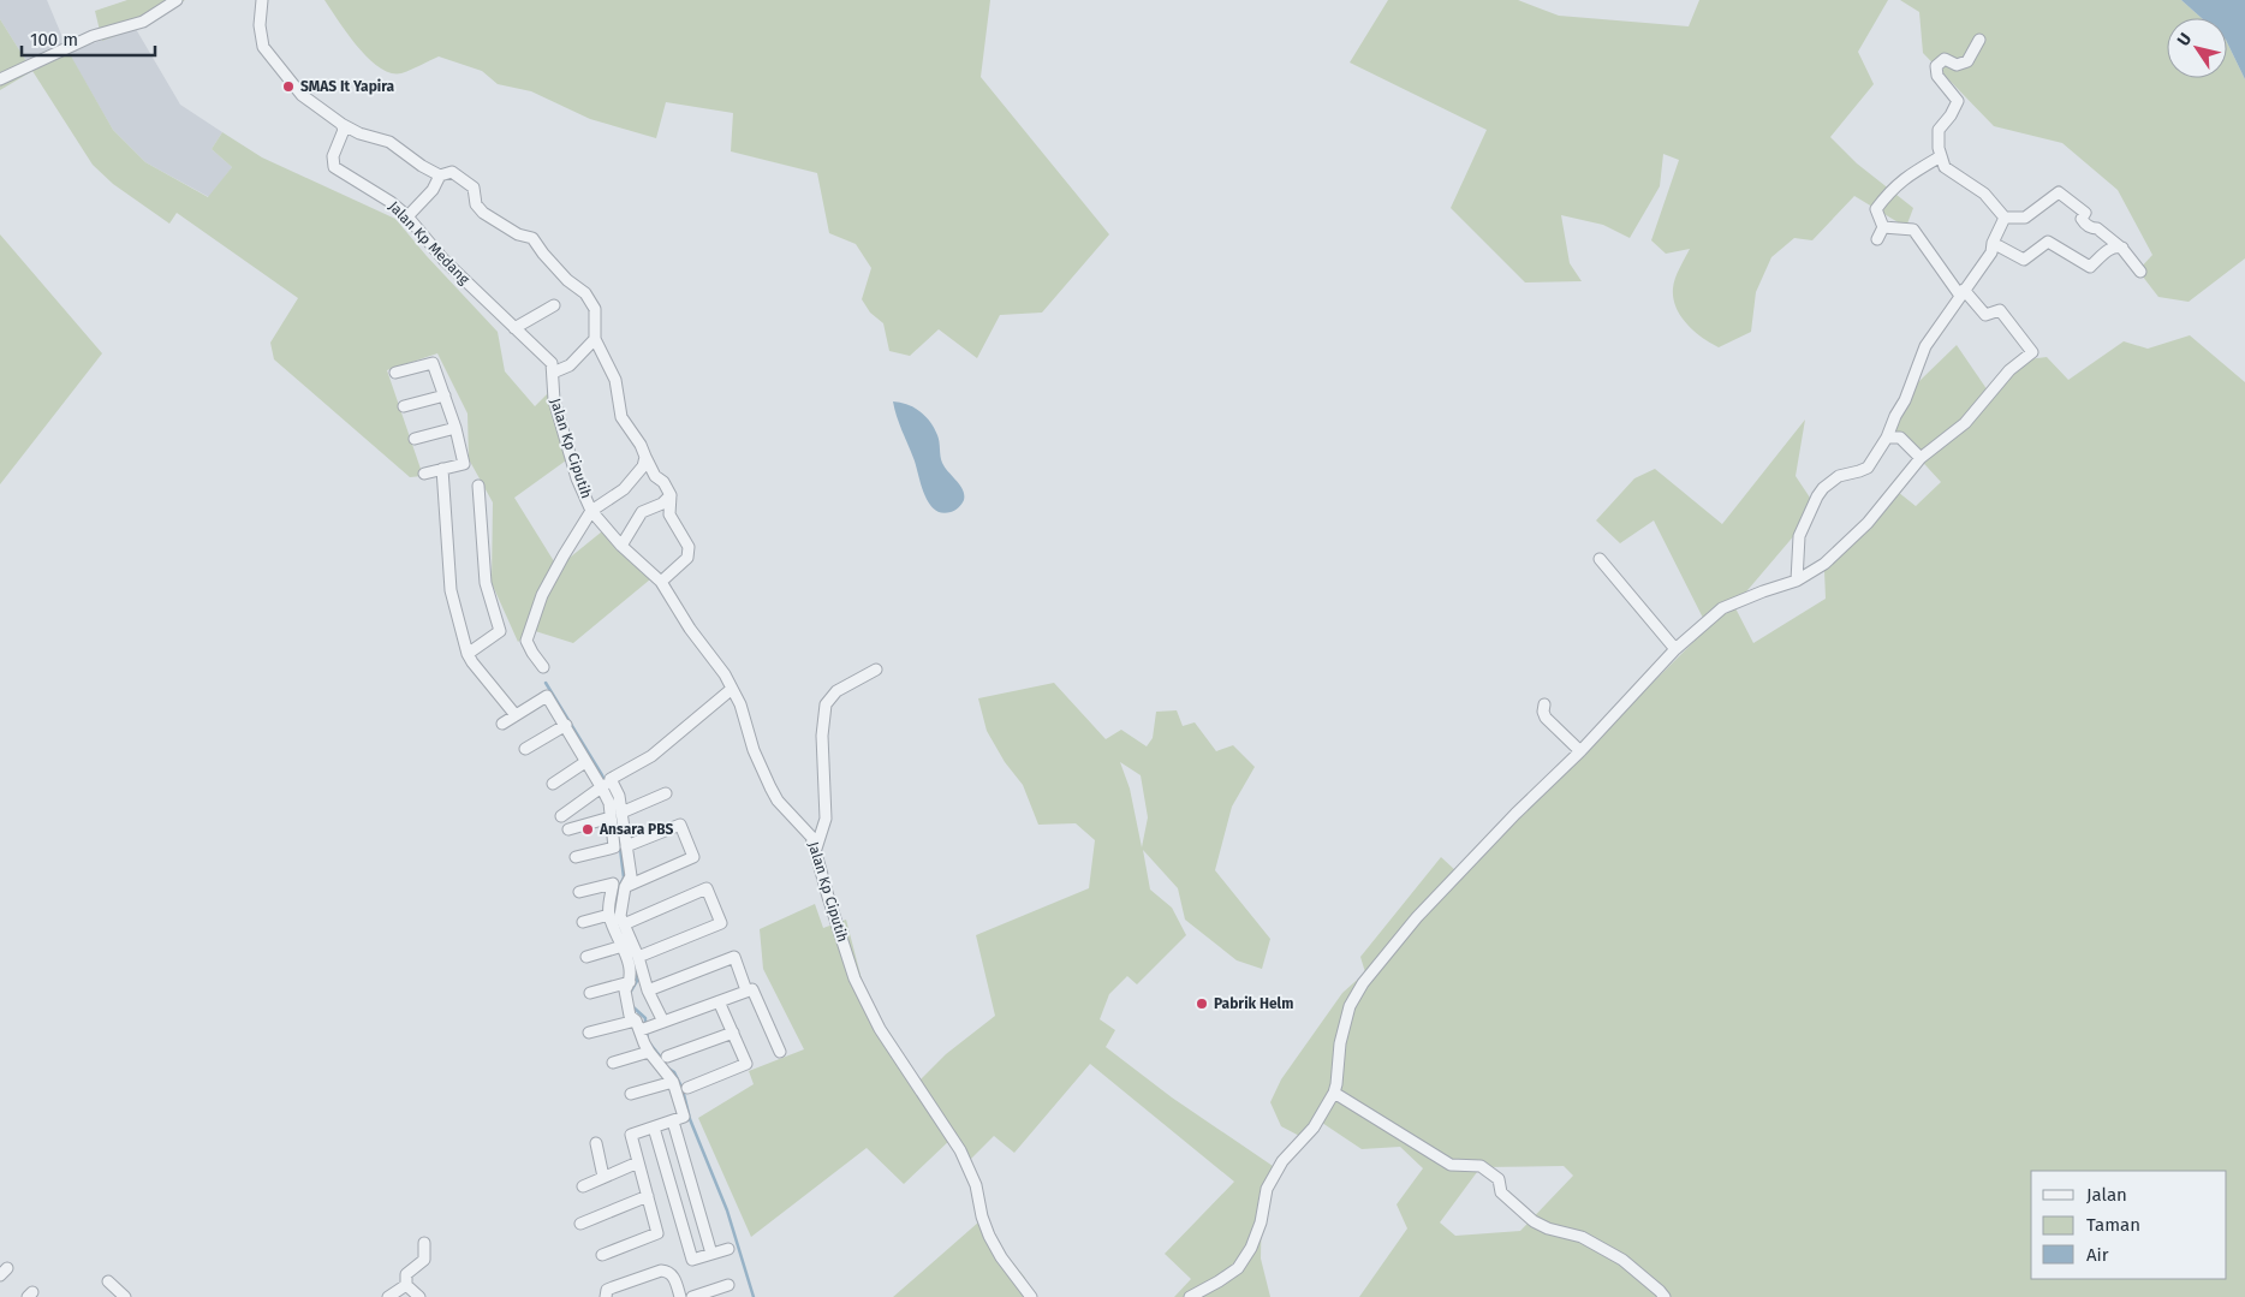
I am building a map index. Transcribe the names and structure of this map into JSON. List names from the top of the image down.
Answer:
{
  "streets": {
    "street": ["Jalan Kp Medang", "Jalan Kp Ciputih"]
  },
  "crossings": [
    ["Jalan Kp Medang", "Jalan Kp Ciputih"]
  ],
  "places": ["SMAS It Yapira", "Ansara PBS", "Pabrik Helm"],
  "legend": ["Jalan", "Taman", "Air"],
  "scale_bar": "100 m",
  "north": "top left"
}
